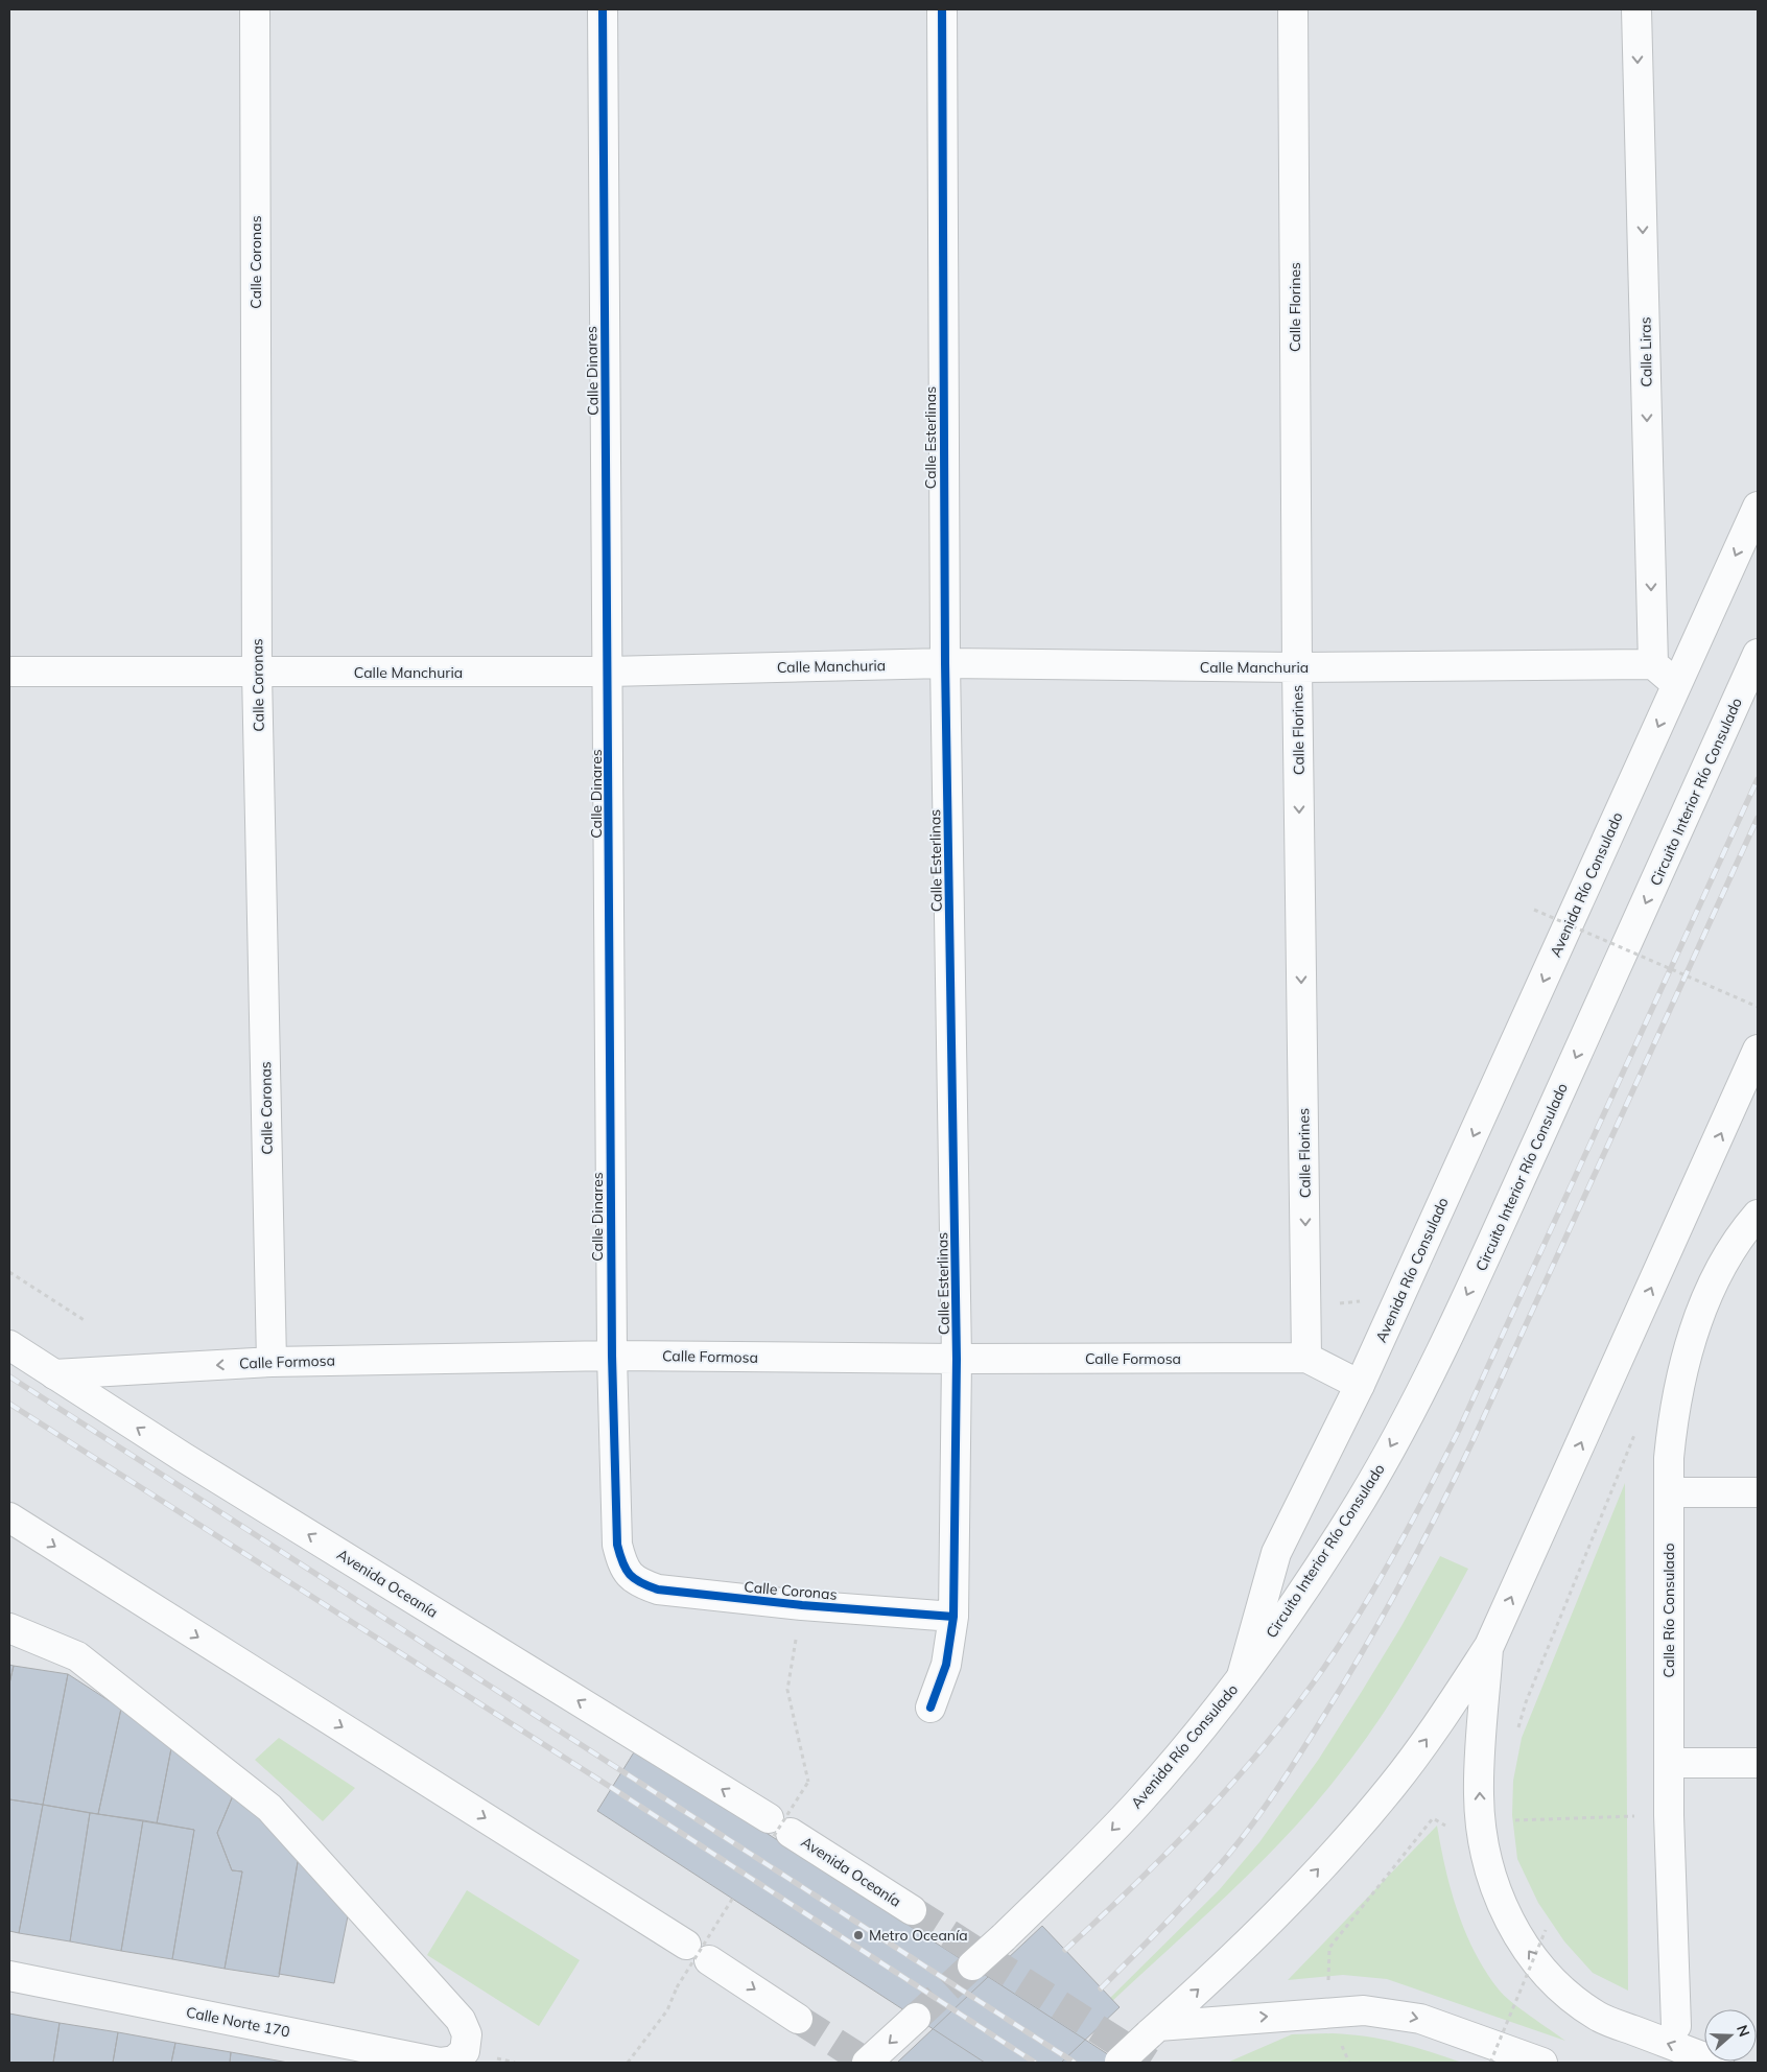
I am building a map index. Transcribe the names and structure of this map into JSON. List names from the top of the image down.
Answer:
{
  "streets": {
    "main road": [
      "Calle Coronas",
      "Calle Florines",
      "Calle Liras",
      "Calle Dinares",
      "Calle Esterlinas",
      "Calle Manchuria",
      "Circuito Interior Río Consulado",
      "Avenida Río Consulado",
      "Calle Formosa",
      "Avenida Oceanía",
      "Calle Río Consulado",
      "Calle Norte 170"
    ]
  },
  "crossings": [
    ["Calle Coronas", "Calle Dinares"],
    ["Calle Coronas", "Calle Esterlinas"],
    ["Calle Coronas", "Calle Manchuria"],
    ["Calle Coronas", "Calle Formosa"],
    ["Calle Florines", "Calle Manchuria"],
    ["Calle Florines", "Calle Formosa"],
    ["Calle Liras", "Calle Manchuria"],
    ["Calle Dinares", "Calle Manchuria"],
    ["Calle Dinares", "Calle Formosa"],
    ["Calle Esterlinas", "Calle Manchuria"],
    ["Calle Esterlinas", "Calle Formosa"],
    ["Circuito Interior Río Consulado", "Avenida Río Consulado"],
    ["Avenida Río Consulado", "Calle Formosa"],
    ["Calle Formosa", "Avenida Oceanía"]
  ],
  "one_way": ["Calle Florines", "Calle Liras"],
  "places": ["Metro Oceanía"],
  "north": "right"
}
